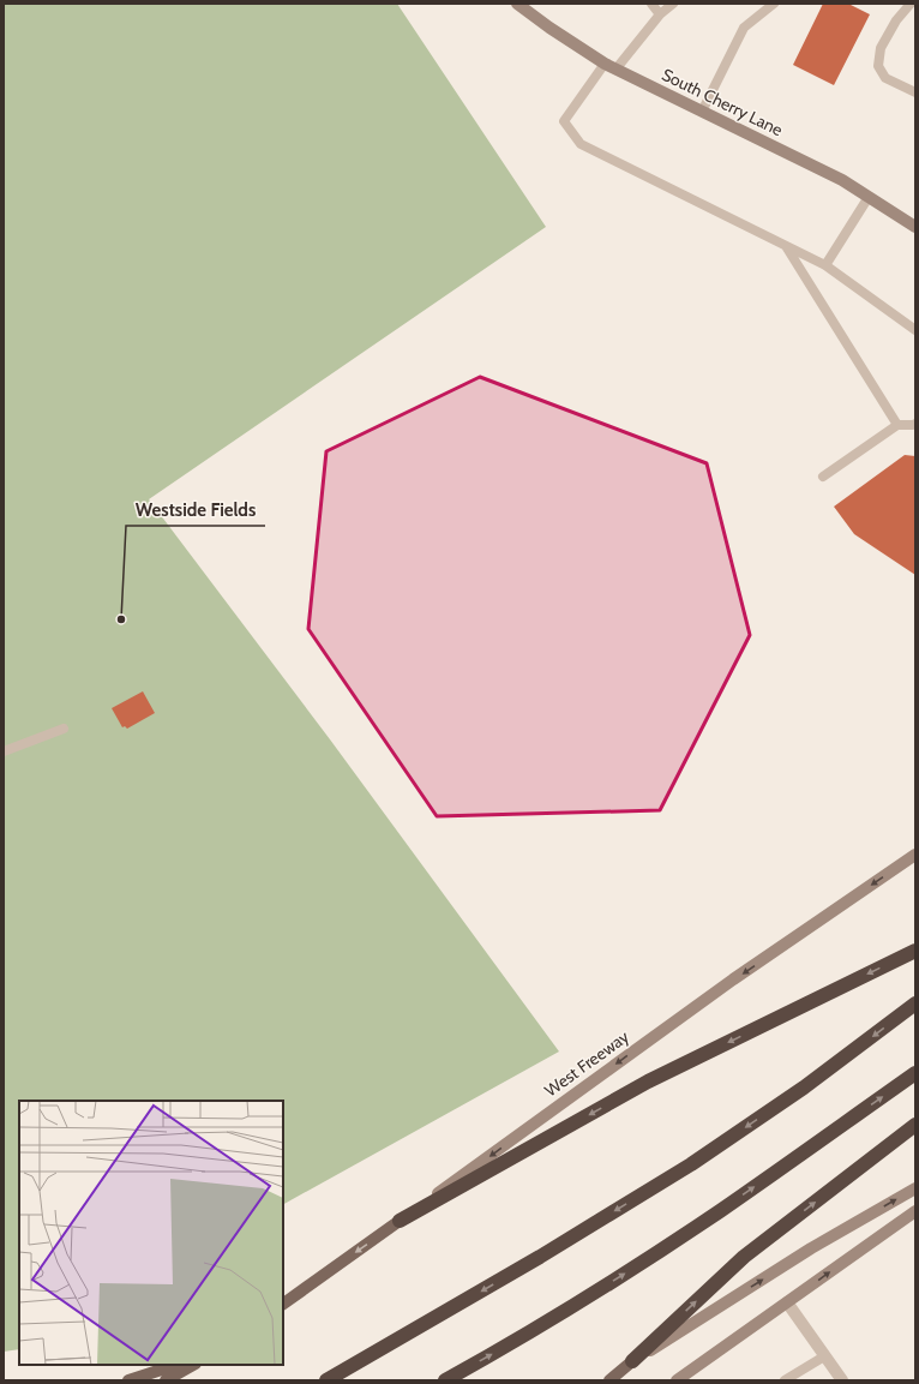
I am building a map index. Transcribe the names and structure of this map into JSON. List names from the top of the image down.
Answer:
{
  "streets": {
    "main road": ["South Cherry Lane", "West Freeway"]
  },
  "one_way": ["West Freeway"],
  "places": ["Westside Fields"]
}
